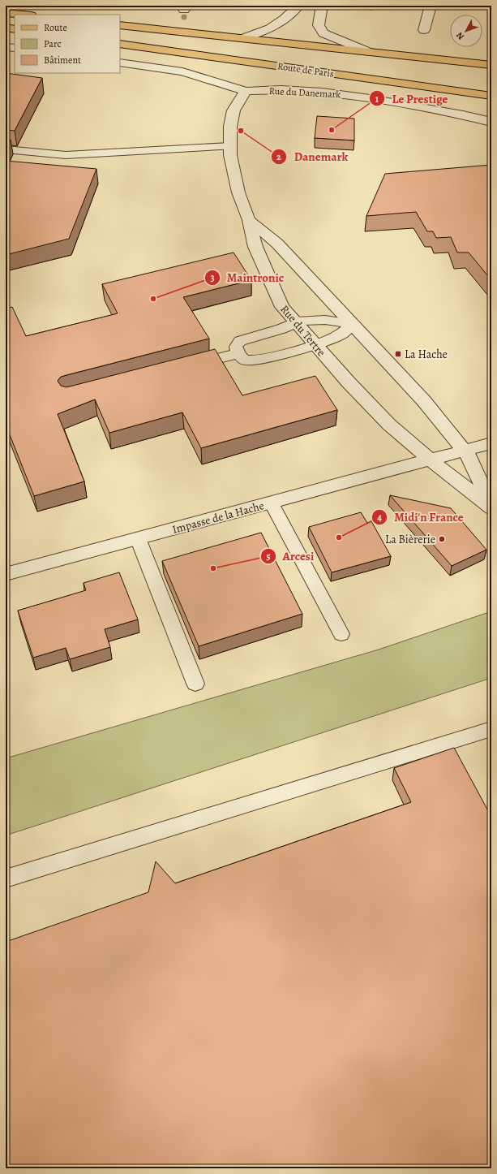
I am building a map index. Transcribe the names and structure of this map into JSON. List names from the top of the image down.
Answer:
{
  "streets": {
    "main road": ["Route de Paris"],
    "street": ["Rue du Danemark", "Rue du Tertre", "Impasse de la Hache"]
  },
  "crossings": [
    ["Rue du Danemark", "Rue du Tertre"],
    ["Rue du Tertre", "Impasse de la Hache"]
  ],
  "places": {
    "other": [
      "Le Prestige",
      "Danemark",
      "Maintronic",
      "Midi'n France",
      "La Bièrerie",
      "Arcesi"
    ],
    "transit": ["La Hache"]
  },
  "legend": ["Route", "Parc", "Bâtiment"],
  "north": "bottom left"
}
